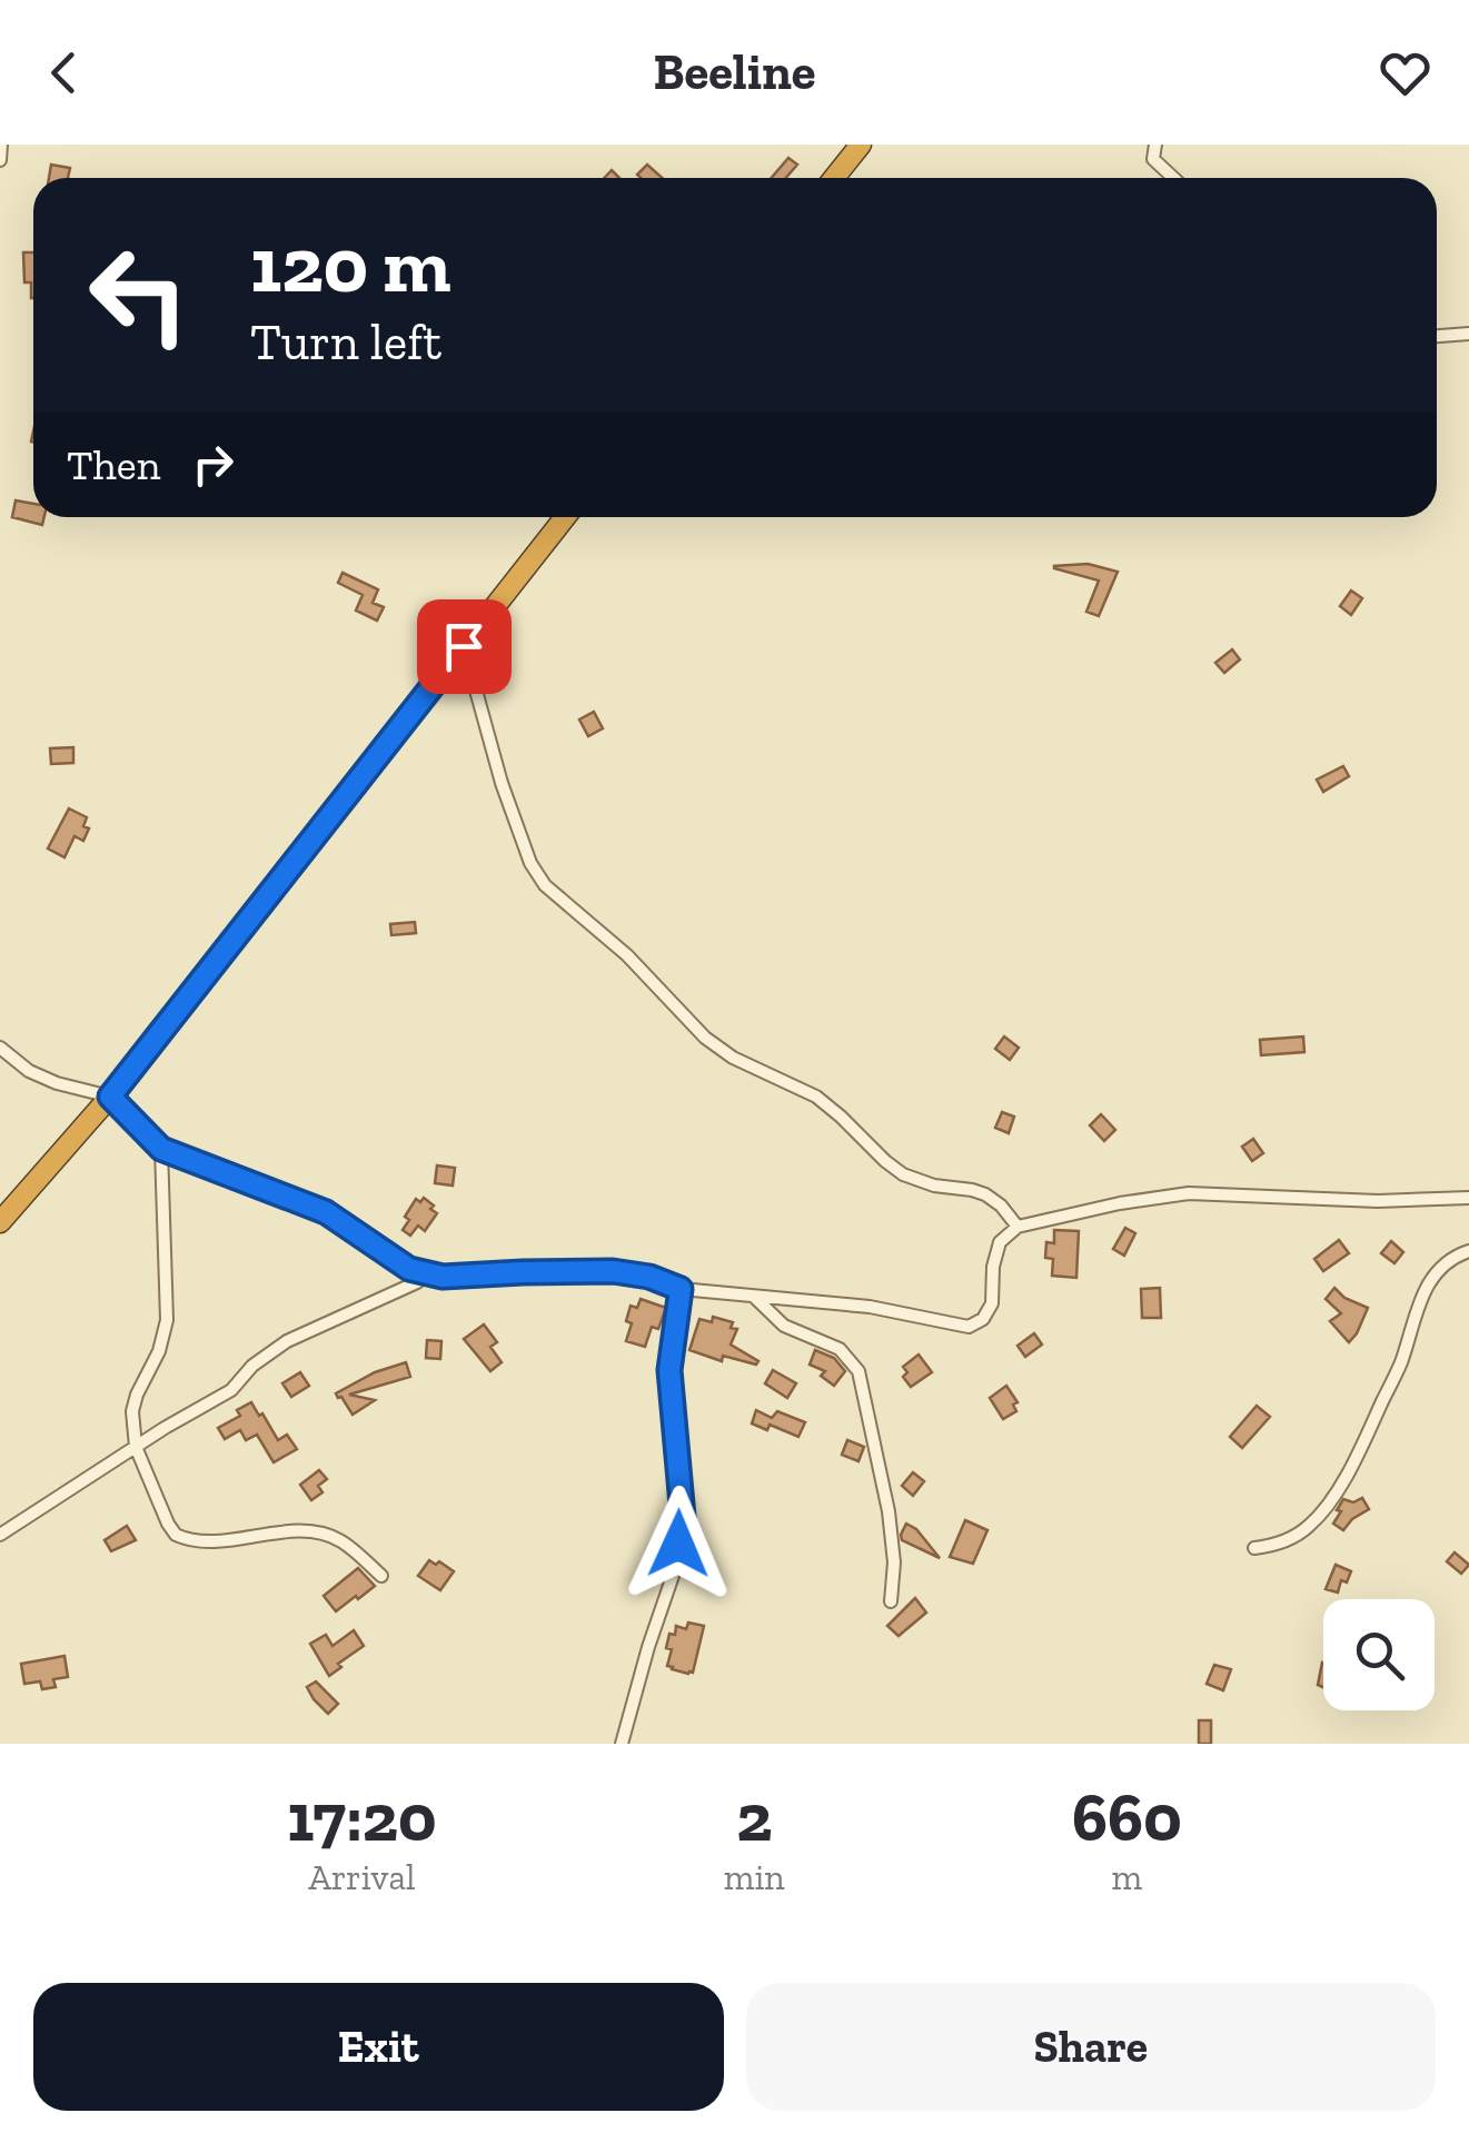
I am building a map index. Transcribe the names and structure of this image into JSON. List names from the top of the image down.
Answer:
{
  "page": {
    "header": "Beeline",
    "turn": ["120 m", "Turn left"],
    "then": "Then",
    "eta": [
      "17:20",
      "Arrival",
      "2",
      "min",
      "660",
      "m"
    ],
    "buttons": ["Exit", "Share"]
  }
}
